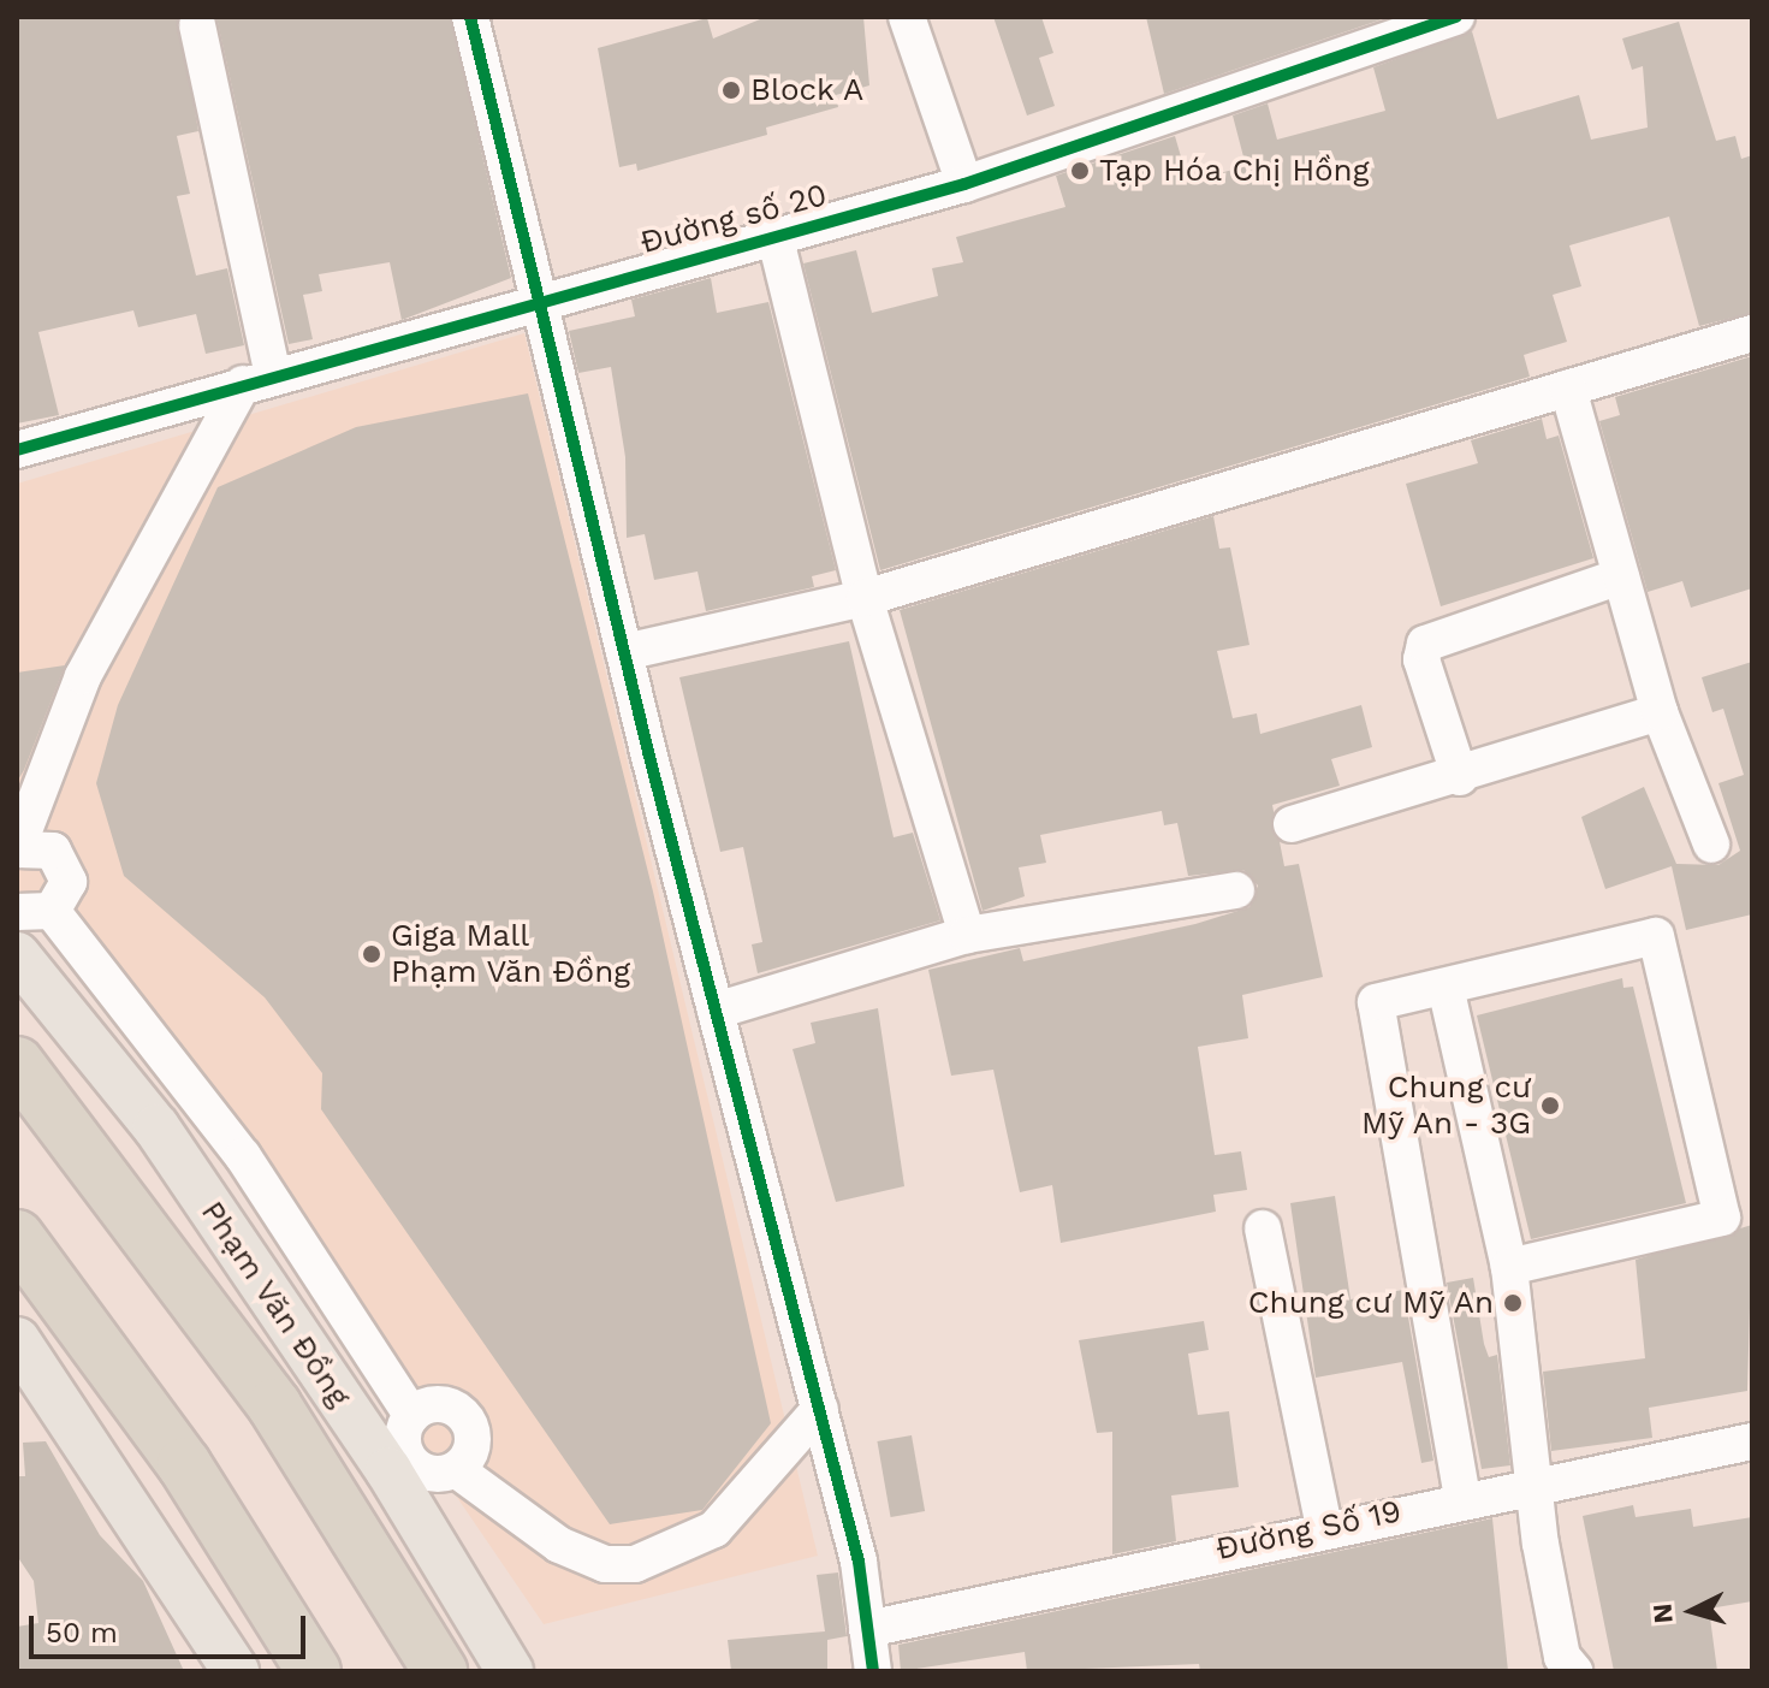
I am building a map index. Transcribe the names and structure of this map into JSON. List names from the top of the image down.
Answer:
{
  "streets": {
    "highway": ["Phạm Văn Đồng"],
    "street": ["Đường số 20", "Đường Số 19"]
  },
  "places": [
    "Block A",
    "Tạp Hóa Chị Hồng",
    "Giga Mall Phạm Văn Đồng",
    "Chung cư Mỹ An - 3G",
    "Chung cư Mỹ An"
  ],
  "scale_bar": "50 m",
  "north": "left"
}
